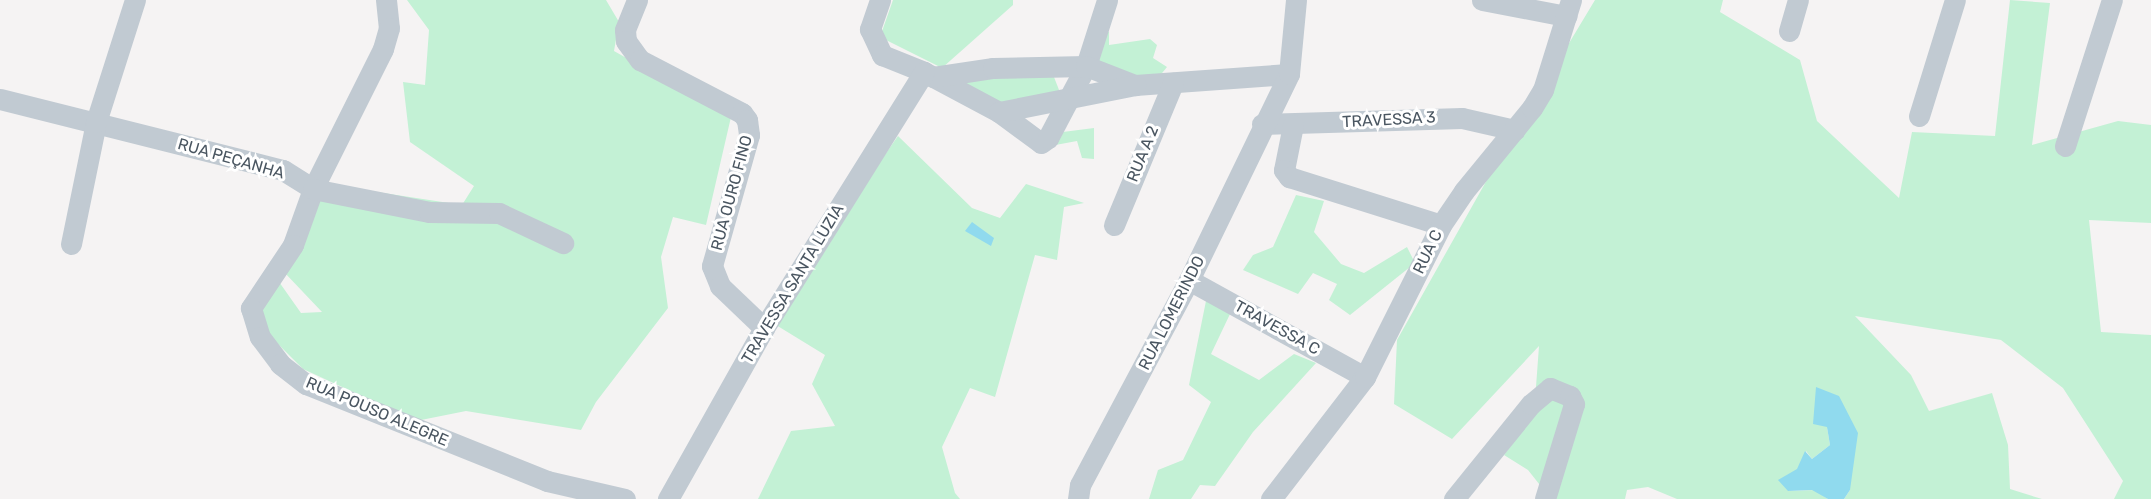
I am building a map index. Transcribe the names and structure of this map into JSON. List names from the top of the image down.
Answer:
{
  "streets": {
    "street": [
      "TRAVESSA 3",
      "RUA A 2",
      "RUA PEÇANHA",
      "RUA OURO FINO",
      "RUA C",
      "TRAVESSA SANTA LUZIA",
      "RUA LOMERINDO",
      "TRAVESSA C",
      "RUA POUSO ALEGRE"
    ]
  },
  "crossings": [
    ["TRAVESSA 3", "RUA C"],
    ["TRAVESSA 3", "RUA LOMERINDO"],
    ["RUA PEÇANHA", "RUA POUSO ALEGRE"],
    ["RUA OURO FINO", "TRAVESSA SANTA LUZIA"],
    ["RUA C", "TRAVESSA C"],
    ["RUA LOMERINDO", "TRAVESSA C"]
  ]
}
